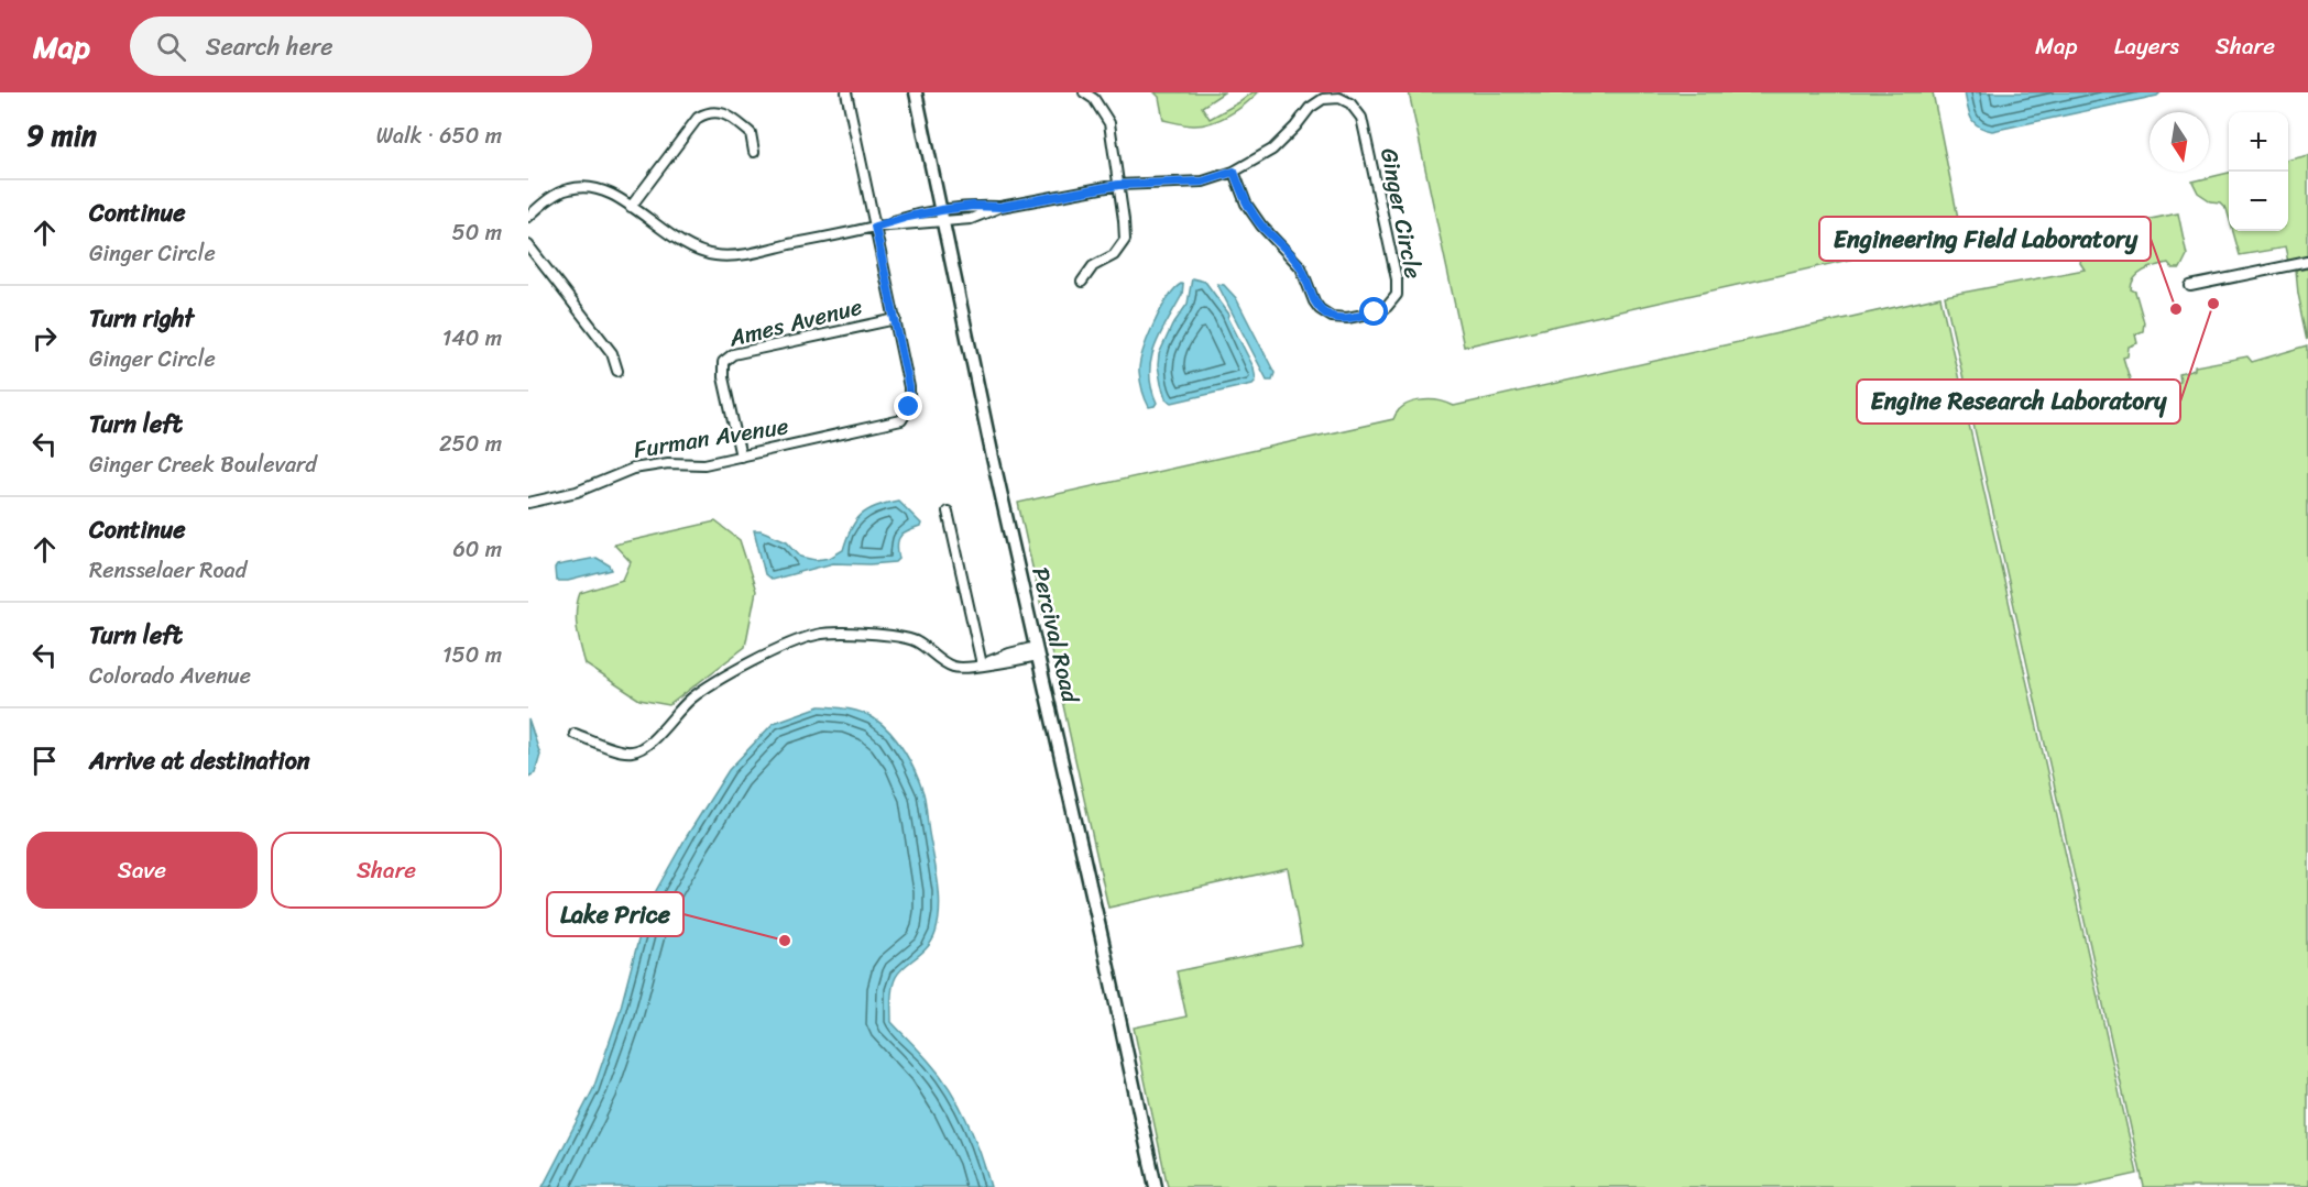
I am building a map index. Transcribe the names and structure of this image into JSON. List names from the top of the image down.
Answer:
{
  "streets": {
    "street": [
      "Ginger Circle",
      "Ames Avenue",
      "Furman Avenue",
      "Percival Road"
    ]
  },
  "crossings": [
    ["Ames Avenue", "Furman Avenue"]
  ],
  "places": ["Engine Research Laboratory", "Engineering Field Laboratory", "Lake Price"],
  "north": "bottom",
  "page": {
    "header": "Map",
    "search": "Search here",
    "nav": ["Map", "Layers", "Share"],
    "heading": ["9 min", "Walk · 650 m"],
    "map_buttons": ["+", "−"],
    "list": [
      ["Continue", "Ginger Circle", "50 m"],
      ["Turn right", "Ginger Circle", "140 m"],
      ["Turn left", "Ginger Creek Boulevard", "250 m"],
      ["Continue", "Rensselaer Road", "60 m"],
      ["Turn left", "Colorado Avenue", "150 m"],
      "Arrive at destination"
    ],
    "buttons": ["Save", "Share"]
  }
}
